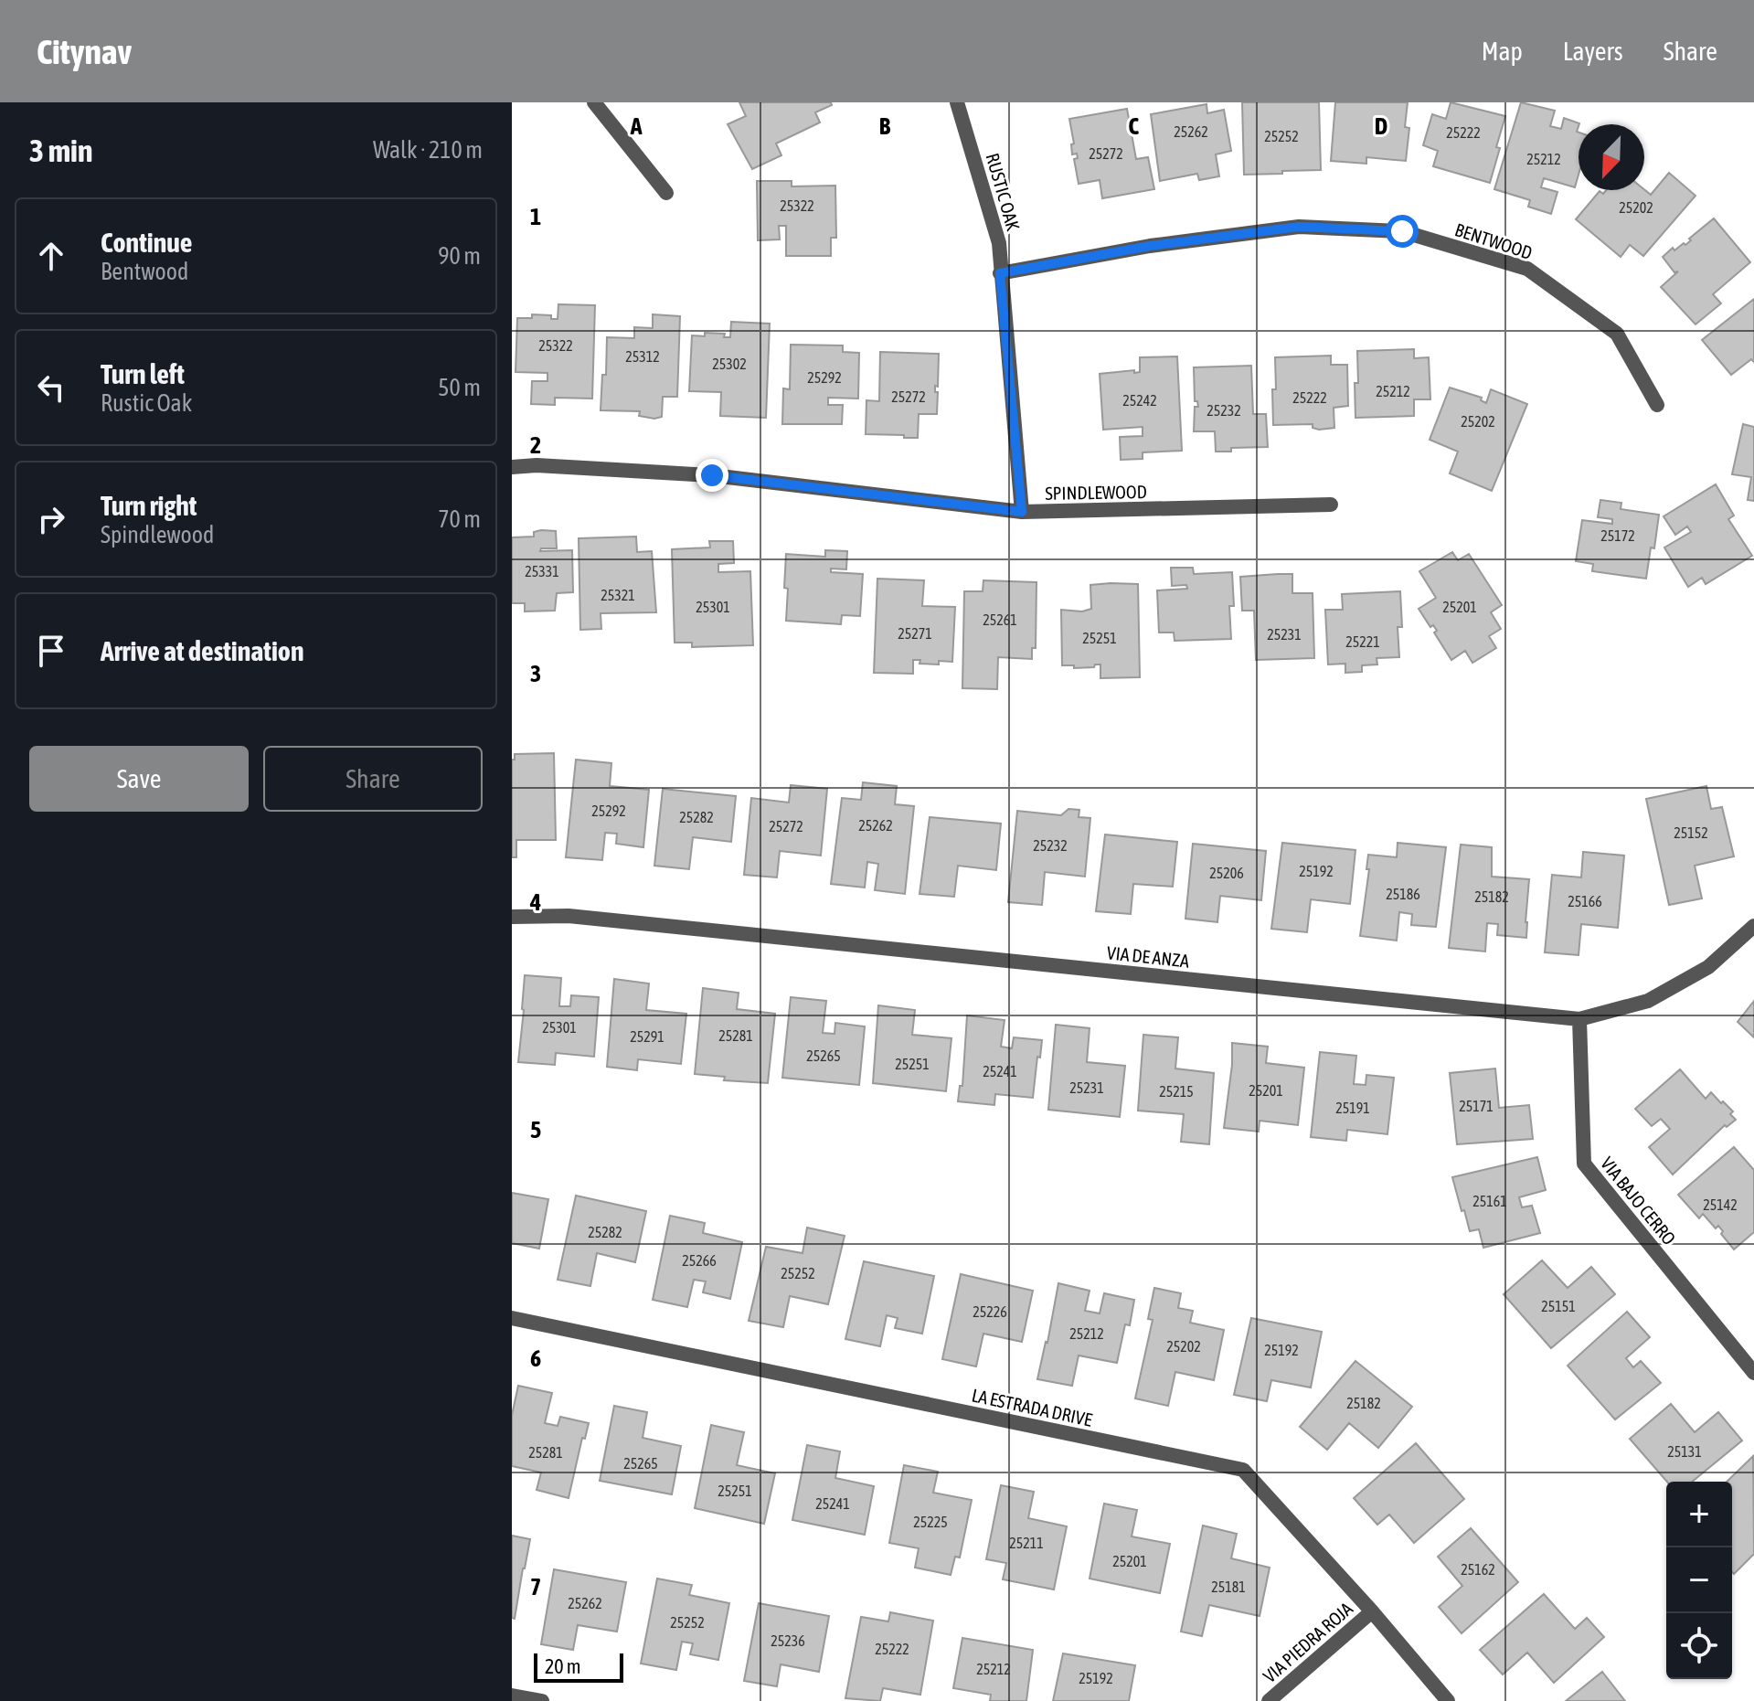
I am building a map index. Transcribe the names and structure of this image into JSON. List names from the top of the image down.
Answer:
{
  "streets": {
    "street": [
      "RUSTIC OAK",
      "BENTWOOD",
      "SPINDLEWOOD",
      "VIA DE ANZA",
      "VIA BAJO CERRO",
      "LA ESTRADA DRIVE",
      "VIA PIEDRA ROJA"
    ]
  },
  "crossings": [
    ["RUSTIC OAK", "BENTWOOD"],
    ["RUSTIC OAK", "SPINDLEWOOD"],
    ["VIA DE ANZA", "VIA BAJO CERRO"],
    ["LA ESTRADA DRIVE", "VIA PIEDRA ROJA"]
  ],
  "house_numbers": [
    "25262",
    "25222",
    "25252",
    "25272",
    "25212",
    "25322",
    "25202",
    "25322",
    "25312",
    "25302",
    "25292",
    "25212",
    "25272",
    "25222",
    "25242",
    "25232",
    "25202",
    "25172",
    "25331",
    "25321",
    "25301",
    "25201",
    "25261",
    "25271",
    "25231",
    "25251",
    "25221",
    "25292",
    "25282",
    "25262",
    "25272",
    "25152",
    "25232",
    "25192",
    "25206",
    "25186",
    "25182",
    "25166",
    "25301",
    "25281",
    "25291",
    "25265",
    "25251",
    "25241",
    "25231",
    "25201",
    "25215",
    "25171",
    "25191",
    "25161",
    "25142",
    "25282",
    "25266",
    "25252",
    "25151",
    "25226",
    "25212",
    "25202",
    "25192",
    "25182",
    "25131",
    "25281",
    "25265",
    "25251",
    "25241",
    "25225",
    "25211",
    "25201",
    "25162",
    "25181",
    "25262",
    "25252",
    "25236",
    "25222",
    "25212",
    "25192"
  ],
  "scale_bar": "20 m",
  "north": "bottom left",
  "page": {
    "header": "Citynav",
    "nav": ["Map", "Layers", "Share"],
    "heading": ["3 min", "Walk · 210 m"],
    "list": [
      ["Continue", "Bentwood", "90 m"],
      ["Turn left", "Rustic Oak", "50 m"],
      ["Turn right", "Spindlewood", "70 m"],
      "Arrive at destination"
    ],
    "buttons": ["Save", "Share"],
    "map_buttons": ["+", "−"],
    "scale": "20 m"
  },
  "grid": {
    "columns": [
      "A",
      "B",
      "C",
      "D"
    ],
    "rows": [
      "1",
      "2",
      "3",
      "4",
      "5",
      "6",
      "7"
    ]
  }
}
